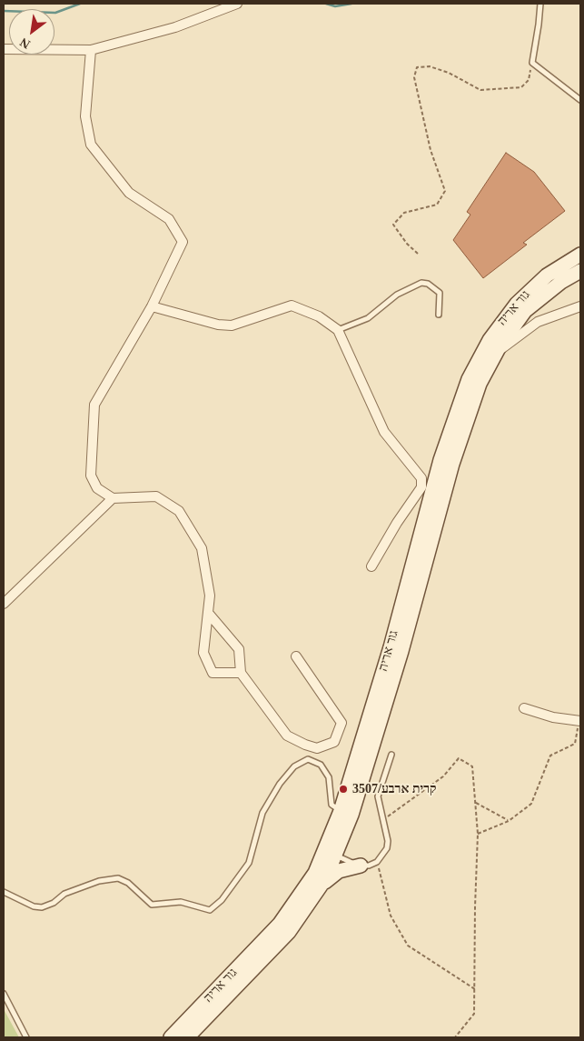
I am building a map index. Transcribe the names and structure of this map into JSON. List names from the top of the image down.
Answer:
{
  "streets": {
    "main road": ["גור אריה"]
  },
  "places": ["קרית ארבע/3507"],
  "north": "bottom left"
}
